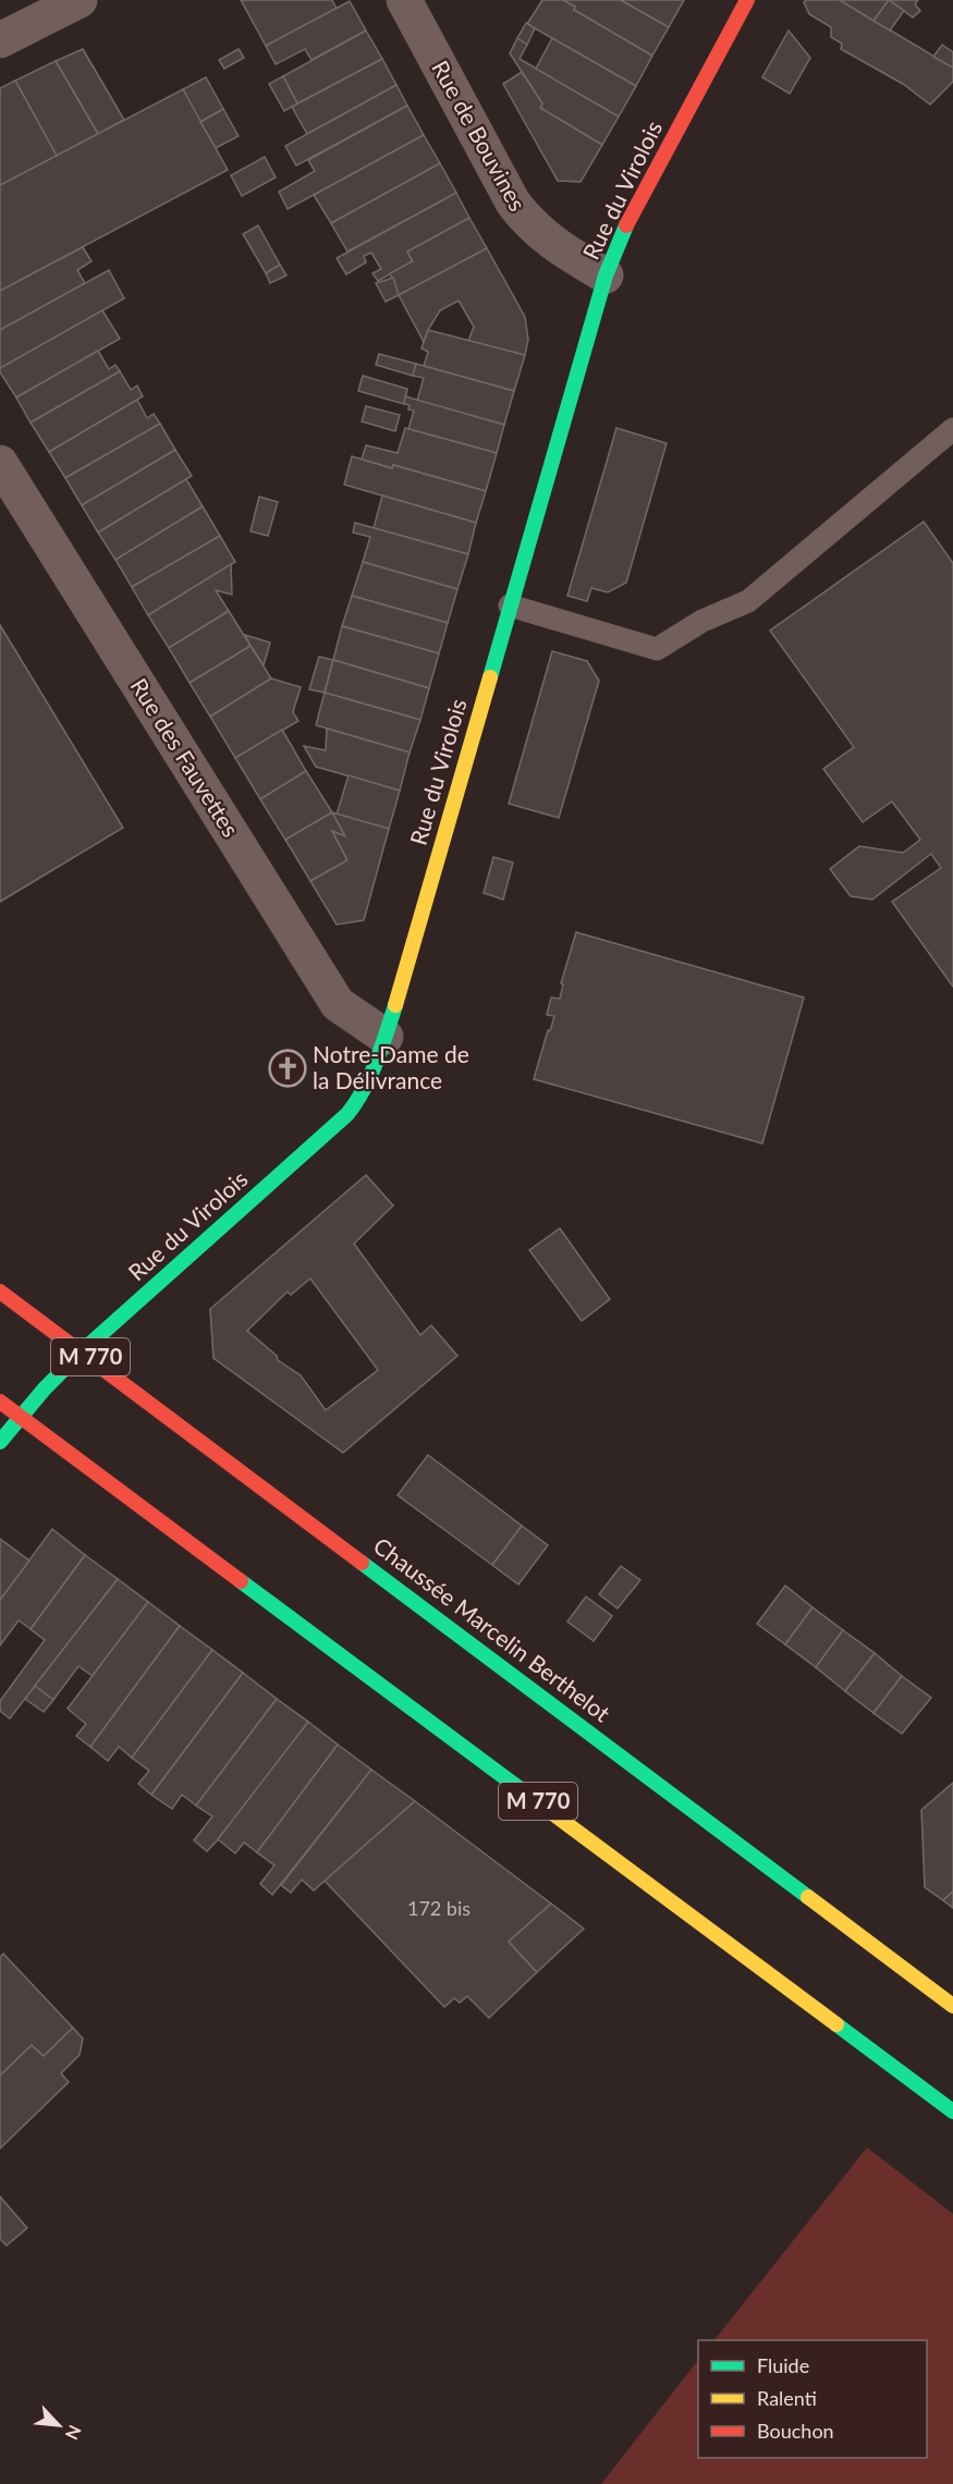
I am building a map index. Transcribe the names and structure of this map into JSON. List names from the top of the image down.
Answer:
{
  "streets": {
    "main road": ["Rue du Virolois", "M 770", "Chaussée Marcelin Berthelot"],
    "street": ["Rue de Bouvines", "Rue des Fauvettes"]
  },
  "crossings": [
    ["Rue de Bouvines", "Rue du Virolois"],
    ["Rue du Virolois", "Rue des Fauvettes"],
    ["Rue du Virolois", "M 770"],
    ["Rue du Virolois", "Chaussée Marcelin Berthelot"]
  ],
  "places": {
    "church": ["Notre-Dame de la Délivrance"]
  },
  "house_numbers": ["172 bis"],
  "legend": ["Fluide", "Ralenti", "Bouchon"],
  "north": "bottom right"
}
